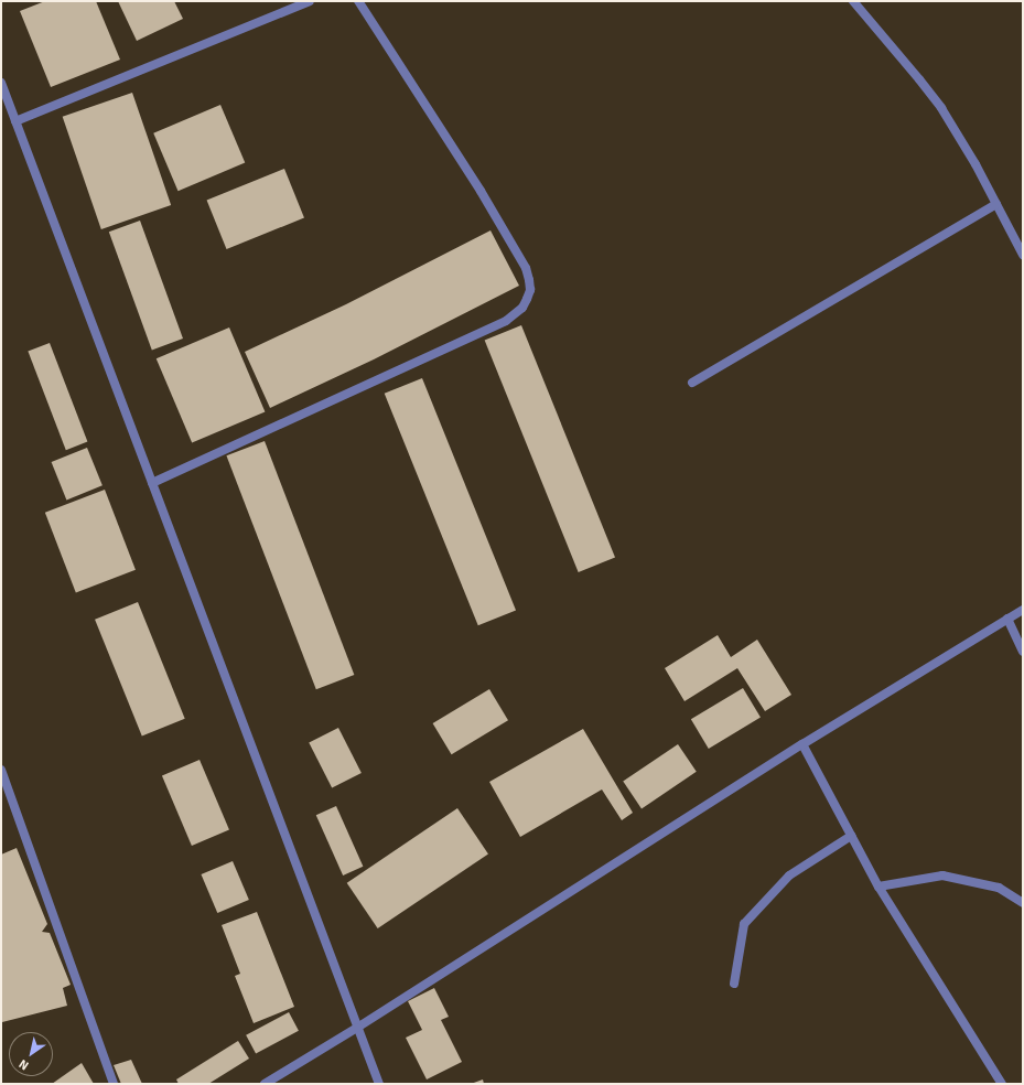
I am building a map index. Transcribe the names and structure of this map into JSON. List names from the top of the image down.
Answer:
{
  "north": "bottom left"
}
